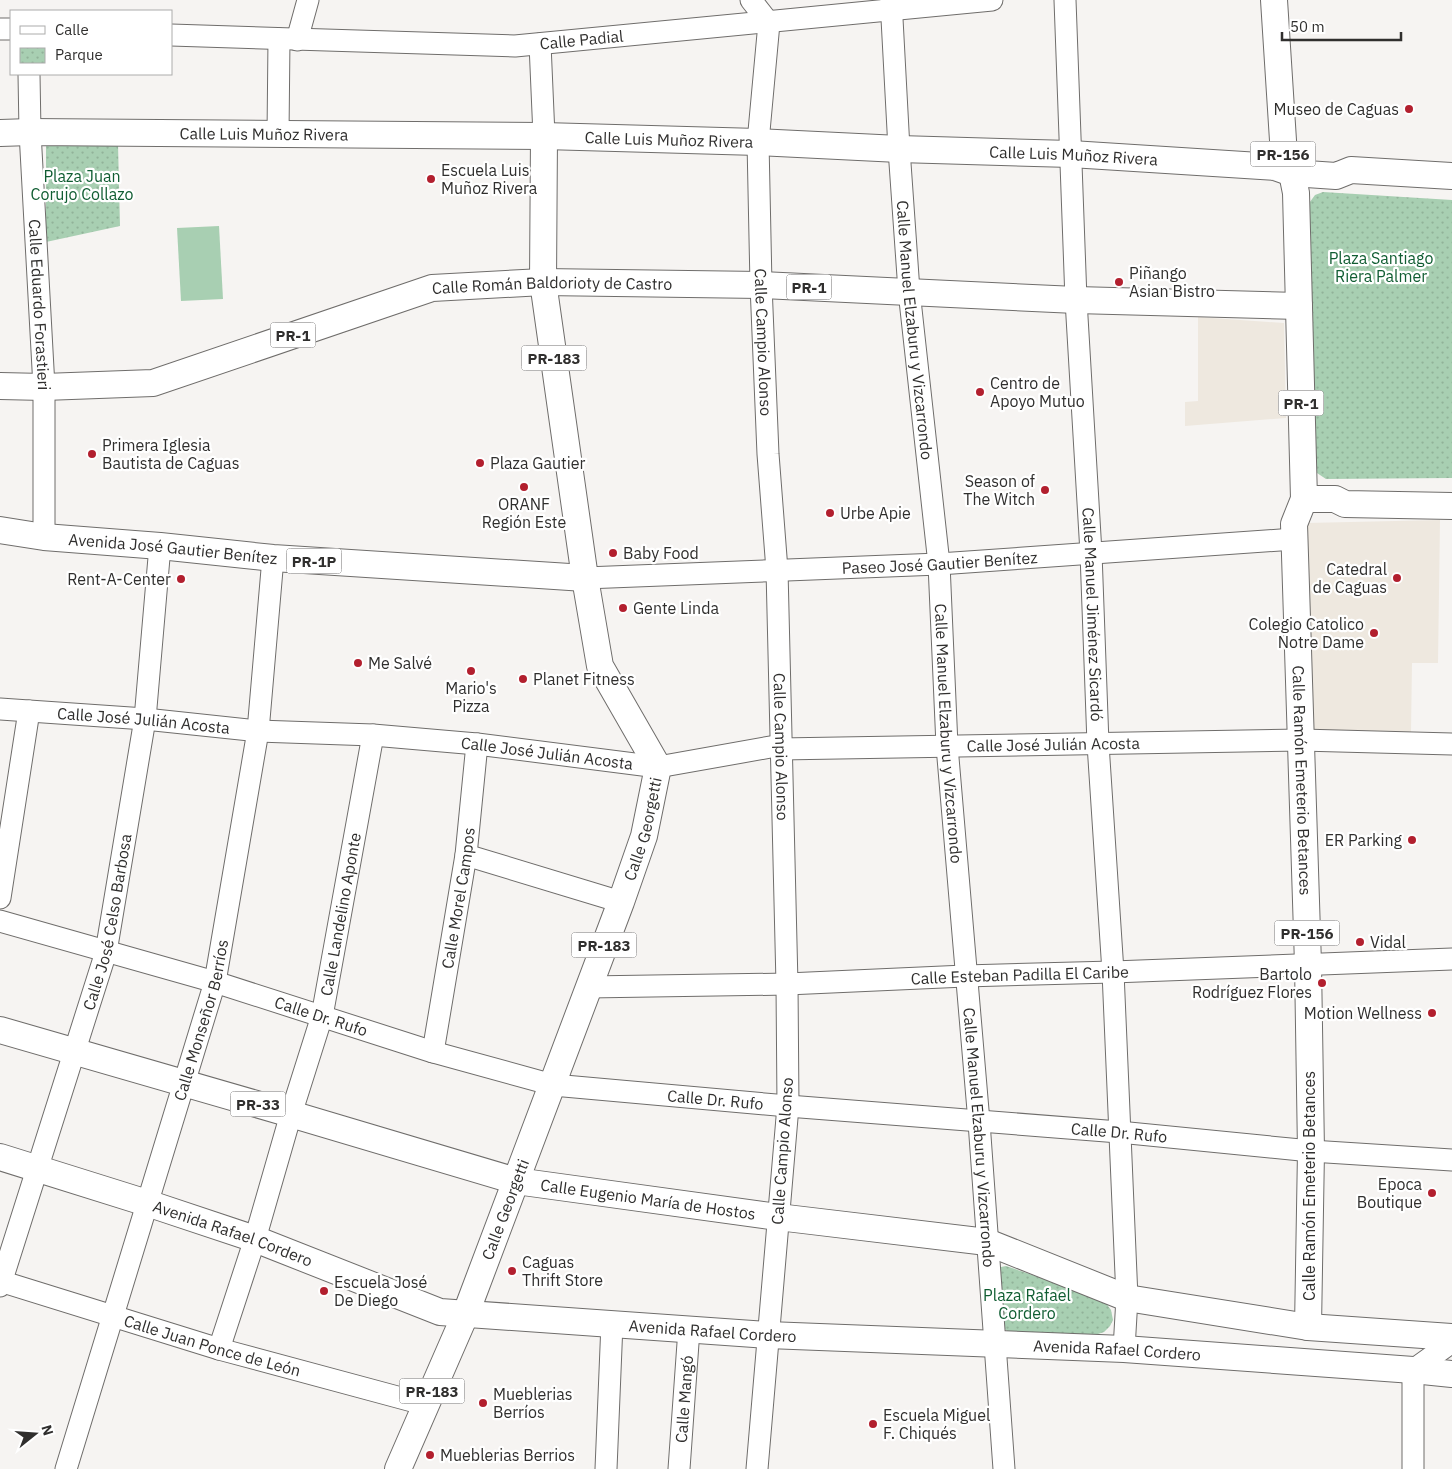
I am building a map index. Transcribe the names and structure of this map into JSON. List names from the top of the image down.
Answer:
{
  "streets": {
    "main road": [
      "Calle Luis Muñoz Rivera",
      "PR-156",
      "Calle Román Baldorioty de Castro",
      "PR-1",
      "PR-183",
      "Avenida José Gautier Benítez",
      "PR-1P",
      "Calle Ramón Emeterio Betances",
      "Calle Georgetti",
      "PR-33",
      "Calle Eugenio María de Hostos",
      "Avenida Rafael Cordero"
    ],
    "street": [
      "Calle Padial",
      "Calle Eduardo Forastieri",
      "Calle Manuel Elzaburu y Vizcarrondo",
      "Calle Campio Alonso",
      "Paseo José Gautier Benítez",
      "Calle Manuel Jiménez Sicardó",
      "Calle José Julián Acosta",
      "Calle Morel Campos",
      "Calle Landelino Aponte",
      "Calle José Celso Barbosa",
      "Calle Esteban Padilla El Caribe",
      "Calle Dr. Rufo",
      "Calle Monseñor Berríos",
      "Calle Juan Ponce de León",
      "Calle Mangó"
    ]
  },
  "crossings": [
    ["Calle Padial", "Calle Manuel Elzaburu y Vizcarrondo"],
    ["Calle Padial", "Calle Campio Alonso"],
    ["Calle Padial", "Calle Georgetti"],
    ["Calle Luis Muñoz Rivera", "Calle Eduardo Forastieri"],
    ["Calle Luis Muñoz Rivera", "Calle Manuel Elzaburu y Vizcarrondo"],
    ["Calle Luis Muñoz Rivera", "Calle Campio Alonso"],
    ["Calle Luis Muñoz Rivera", "Calle Manuel Jiménez Sicardó"],
    ["Calle Luis Muñoz Rivera", "Calle Ramón Emeterio Betances"],
    ["Calle Luis Muñoz Rivera", "Calle Georgetti"],
    ["Calle Román Baldorioty de Castro", "PR-1"],
    ["Calle Román Baldorioty de Castro", "Calle Eduardo Forastieri"],
    ["Calle Román Baldorioty de Castro", "Calle Manuel Elzaburu y Vizcarrondo"],
    ["Calle Román Baldorioty de Castro", "Calle Campio Alonso"],
    ["Calle Román Baldorioty de Castro", "Calle Manuel Jiménez Sicardó"],
    ["Calle Román Baldorioty de Castro", "Calle Georgetti"],
    ["PR-1", "Calle Eduardo Forastieri"],
    ["PR-1", "Calle Manuel Jiménez Sicardó"],
    ["PR-1", "Calle Ramón Emeterio Betances"],
    ["Calle Eduardo Forastieri", "Avenida José Gautier Benítez"],
    ["Calle Manuel Elzaburu y Vizcarrondo", "Paseo José Gautier Benítez"],
    ["Calle Manuel Elzaburu y Vizcarrondo", "Calle José Julián Acosta"],
    ["Calle Manuel Elzaburu y Vizcarrondo", "Calle Esteban Padilla El Caribe"],
    ["Calle Manuel Elzaburu y Vizcarrondo", "Calle Dr. Rufo"],
    ["Calle Manuel Elzaburu y Vizcarrondo", "Calle Eugenio María de Hostos"],
    ["Calle Manuel Elzaburu y Vizcarrondo", "Avenida Rafael Cordero"],
    ["Calle Campio Alonso", "Paseo José Gautier Benítez"],
    ["Calle Campio Alonso", "Calle José Julián Acosta"],
    ["Calle Campio Alonso", "Calle Esteban Padilla El Caribe"],
    ["Calle Campio Alonso", "Calle Dr. Rufo"],
    ["Calle Campio Alonso", "Calle Eugenio María de Hostos"],
    ["Calle Campio Alonso", "Avenida Rafael Cordero"],
    ["Avenida José Gautier Benítez", "Paseo José Gautier Benítez"],
    ["Avenida José Gautier Benítez", "Calle Georgetti"],
    ["Avenida José Gautier Benítez", "Calle José Celso Barbosa"],
    ["Avenida José Gautier Benítez", "Calle Monseñor Berríos"],
    ["Paseo José Gautier Benítez", "Calle Manuel Jiménez Sicardó"],
    ["Paseo José Gautier Benítez", "Calle Ramón Emeterio Betances"],
    ["Paseo José Gautier Benítez", "Calle Georgetti"],
    ["Calle Manuel Jiménez Sicardó", "Calle José Julián Acosta"],
    ["Calle Manuel Jiménez Sicardó", "Calle Esteban Padilla El Caribe"],
    ["Calle Manuel Jiménez Sicardó", "Calle Dr. Rufo"],
    ["Calle Manuel Jiménez Sicardó", "Avenida Rafael Cordero"],
    ["Calle José Julián Acosta", "Calle Ramón Emeterio Betances"],
    ["Calle José Julián Acosta", "Calle Georgetti"],
    ["Calle José Julián Acosta", "Calle Morel Campos"],
    ["Calle José Julián Acosta", "Calle Landelino Aponte"],
    ["Calle José Julián Acosta", "Calle José Celso Barbosa"],
    ["Calle José Julián Acosta", "Calle Monseñor Berríos"],
    ["Calle Ramón Emeterio Betances", "Calle Esteban Padilla El Caribe"],
    ["Calle Ramón Emeterio Betances", "Calle Dr. Rufo"],
    ["Calle Georgetti", "Calle Esteban Padilla El Caribe"],
    ["Calle Georgetti", "Calle Dr. Rufo"],
    ["Calle Georgetti", "Calle Eugenio María de Hostos"],
    ["Calle Georgetti", "Avenida Rafael Cordero"],
    ["Calle Georgetti", "Calle Juan Ponce de León"],
    ["Calle Morel Campos", "Calle Dr. Rufo"],
    ["Calle Landelino Aponte", "Calle Dr. Rufo"],
    ["Calle Landelino Aponte", "Calle Eugenio María de Hostos"],
    ["Calle Landelino Aponte", "Avenida Rafael Cordero"],
    ["Calle Landelino Aponte", "Calle Juan Ponce de León"],
    ["Calle José Celso Barbosa", "Calle Dr. Rufo"],
    ["Calle José Celso Barbosa", "Calle Eugenio María de Hostos"],
    ["Calle José Celso Barbosa", "Avenida Rafael Cordero"],
    ["Calle José Celso Barbosa", "Calle Juan Ponce de León"],
    ["Calle Dr. Rufo", "Calle Monseñor Berríos"],
    ["Calle Monseñor Berríos", "Calle Eugenio María de Hostos"],
    ["Calle Monseñor Berríos", "Avenida Rafael Cordero"],
    ["Calle Monseñor Berríos", "Calle Juan Ponce de León"],
    ["Avenida Rafael Cordero", "Calle Mangó"]
  ],
  "parks": ["Plaza Juan Corujo Collazo", "Plaza Santiago Riera Palmer", "Plaza Rafael Cordero"],
  "places": [
    "Museo de Caguas",
    "Escuela Luis Muñoz Rivera",
    "Piñango Asian Bistro",
    "Centro de Apoyo Mutuo",
    "Primera Iglesia Bautista de Caguas",
    "Plaza Gautier",
    "ORANF Región Este",
    "Season of The Witch",
    "Urbe Apie",
    "Baby Food",
    "Catedral de Caguas",
    "Rent-A-Center",
    "Gente Linda",
    "Colegio Catolico Notre Dame",
    "Me Salvé",
    "Mario's Pizza",
    "Planet Fitness",
    "ER Parking",
    "Vidal",
    "Bartolo Rodríguez Flores",
    "Motion Wellness",
    "Epoca Boutique",
    "Caguas Thrift Store",
    "Escuela José De Diego",
    "Mueblerias Berríos",
    "Escuela Miguel F. Chiqués",
    "Mueblerias Berrios"
  ],
  "legend": ["Calle", "Parque"],
  "scale_bar": "50 m",
  "north": "right"
}
